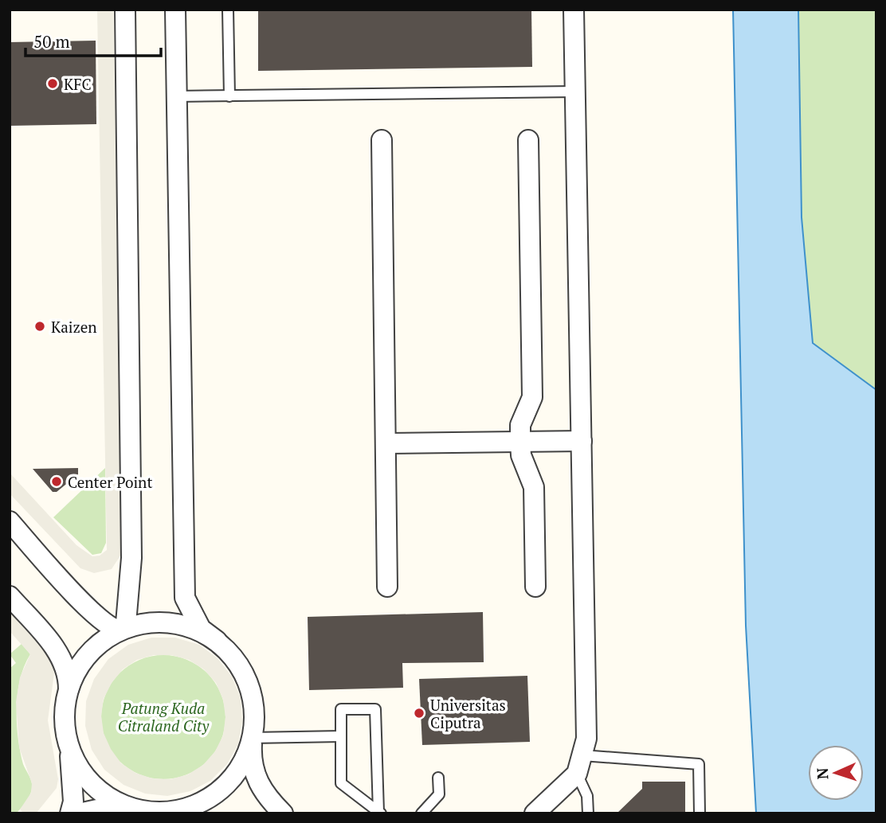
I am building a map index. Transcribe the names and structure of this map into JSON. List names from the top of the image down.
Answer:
{
  "parks": ["Patung Kuda Citraland City"],
  "places": [
    "KFC",
    "Kaizen",
    "Center Point",
    "Universitas Ciputra"
  ],
  "scale_bar": "50 m",
  "north": "left"
}
